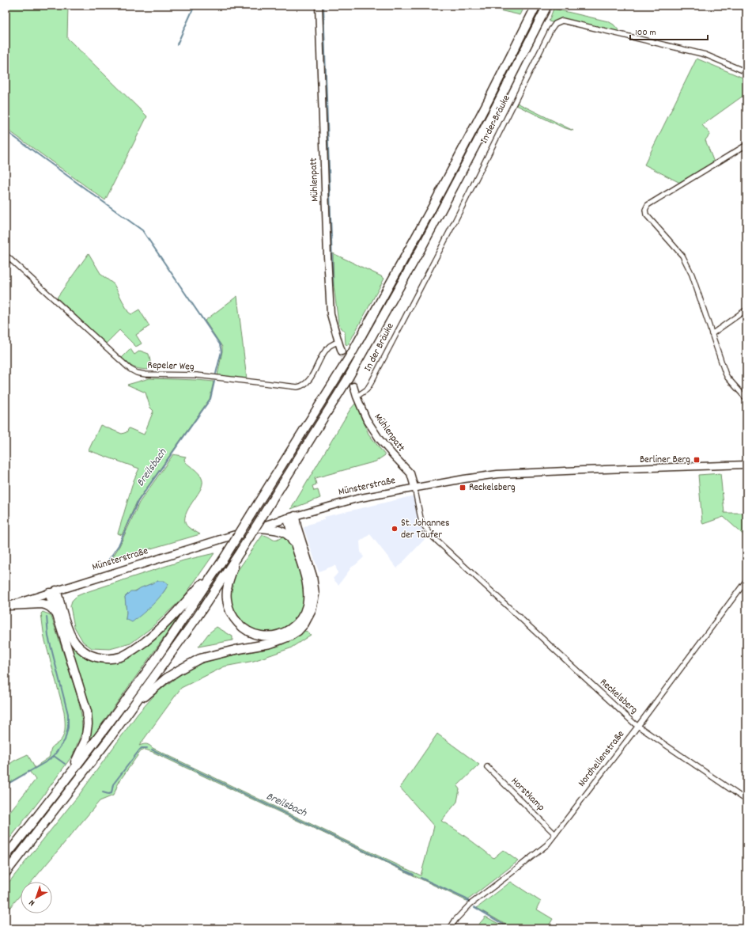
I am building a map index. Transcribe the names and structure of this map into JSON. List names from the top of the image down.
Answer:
{
  "streets": {
    "main road": ["Münsterstraße"],
    "street": [
      "In der Bräuke",
      "Mühlenpatt",
      "Repeler Weg",
      "Reckelsberg",
      "Nordhellenstraße",
      "Horstkamp"
    ]
  },
  "crossings": [
    ["In der Bräuke", "Mühlenpatt"],
    ["Mühlenpatt", "Repeler Weg"],
    ["Mühlenpatt", "Münsterstraße"],
    ["Mühlenpatt", "Reckelsberg"],
    ["Münsterstraße", "Reckelsberg"],
    ["Reckelsberg", "Nordhellenstraße"],
    ["Nordhellenstraße", "Horstkamp"]
  ],
  "water": ["Breilsbach"],
  "places": {
    "transit": ["Berliner Berg", "Reckelsberg"],
    "other": ["St. Johannes der Täufer"]
  },
  "scale_bar": "100 m",
  "north": "bottom left"
}
